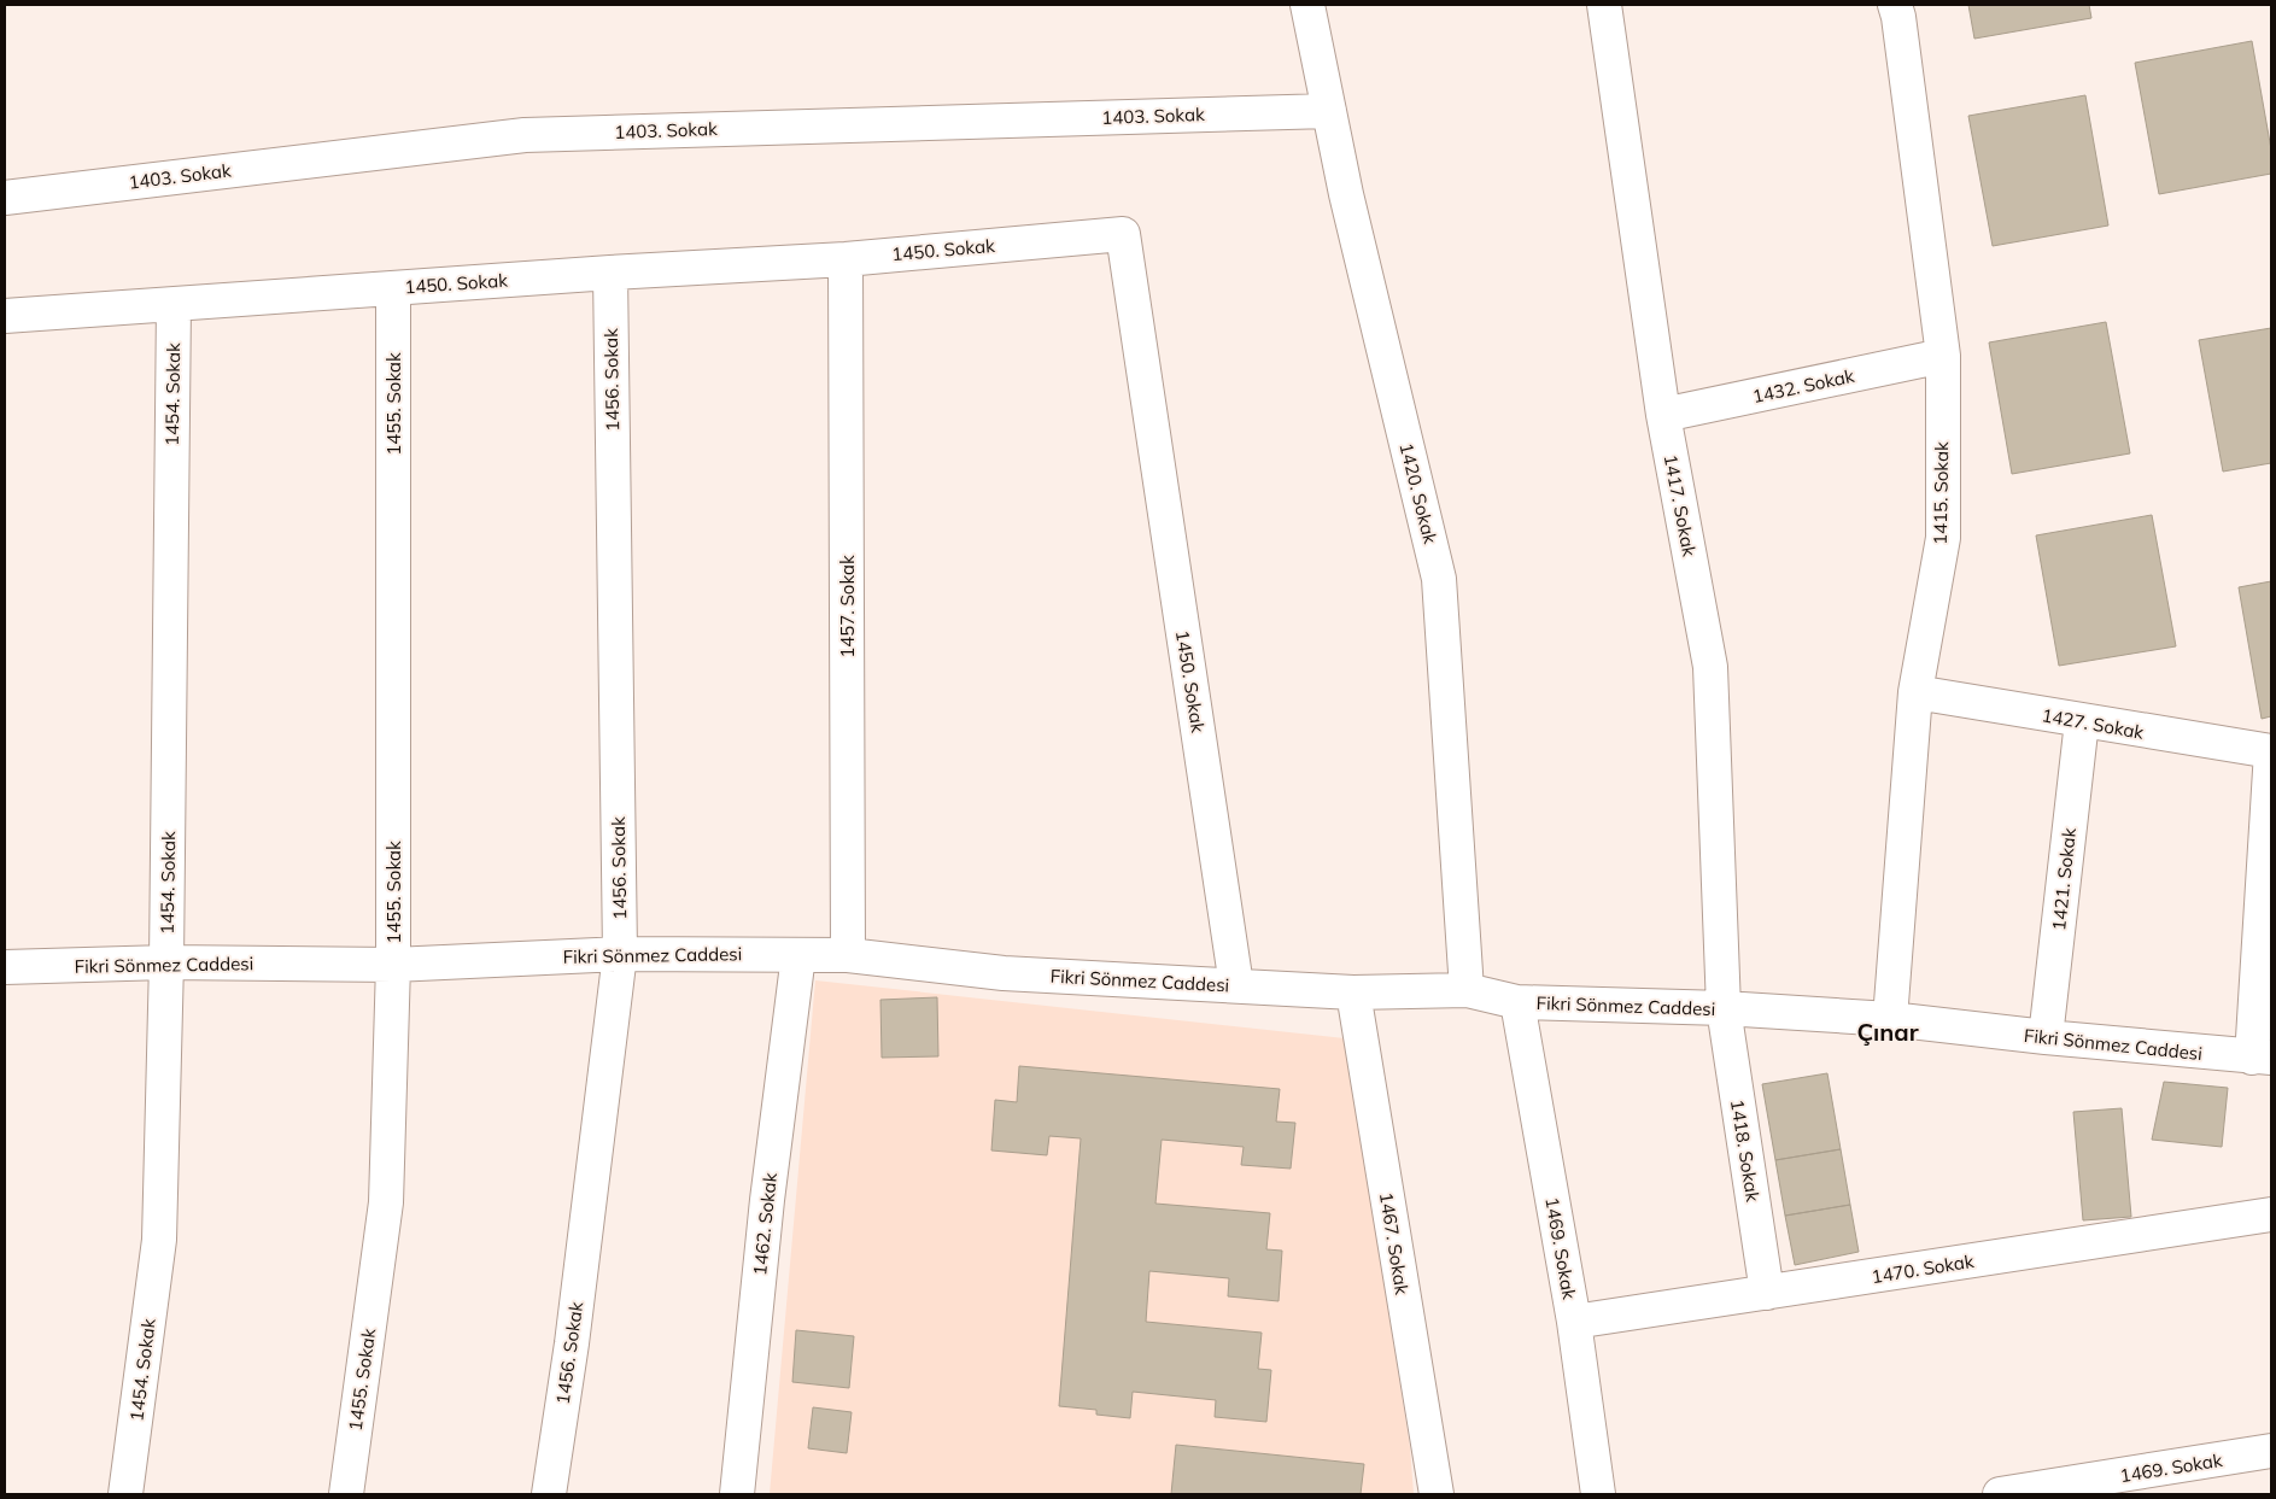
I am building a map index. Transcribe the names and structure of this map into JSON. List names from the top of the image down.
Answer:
{
  "streets": {
    "street": [
      "1403. Sokak",
      "1450. Sokak",
      "1456. Sokak",
      "1432. Sokak",
      "1454. Sokak",
      "1455. Sokak",
      "1420. Sokak",
      "1415. Sokak",
      "1417. Sokak",
      "1457. Sokak",
      "1427. Sokak",
      "1421. Sokak",
      "Fikri Sönmez Caddesi",
      "1418. Sokak",
      "1462. Sokak",
      "1467. Sokak",
      "1469. Sokak",
      "1470. Sokak"
    ]
  },
  "crossings": [
    ["1403. Sokak", "1420. Sokak"],
    ["1450. Sokak", "1456. Sokak"],
    ["1450. Sokak", "1454. Sokak"],
    ["1450. Sokak", "1455. Sokak"],
    ["1450. Sokak", "1457. Sokak"],
    ["1450. Sokak", "Fikri Sönmez Caddesi"],
    ["1456. Sokak", "Fikri Sönmez Caddesi"],
    ["1432. Sokak", "1415. Sokak"],
    ["1432. Sokak", "1417. Sokak"],
    ["1454. Sokak", "Fikri Sönmez Caddesi"],
    ["1455. Sokak", "Fikri Sönmez Caddesi"],
    ["1420. Sokak", "Fikri Sönmez Caddesi"],
    ["1415. Sokak", "1427. Sokak"],
    ["1415. Sokak", "Fikri Sönmez Caddesi"],
    ["1417. Sokak", "Fikri Sönmez Caddesi"],
    ["1417. Sokak", "1418. Sokak"],
    ["1457. Sokak", "Fikri Sönmez Caddesi"],
    ["1427. Sokak", "1421. Sokak"],
    ["1421. Sokak", "Fikri Sönmez Caddesi"],
    ["Fikri Sönmez Caddesi", "1418. Sokak"],
    ["Fikri Sönmez Caddesi", "1462. Sokak"],
    ["Fikri Sönmez Caddesi", "1467. Sokak"],
    ["Fikri Sönmez Caddesi", "1469. Sokak"],
    ["1418. Sokak", "1470. Sokak"],
    ["1469. Sokak", "1470. Sokak"]
  ],
  "districts": ["Çınar"]
}
